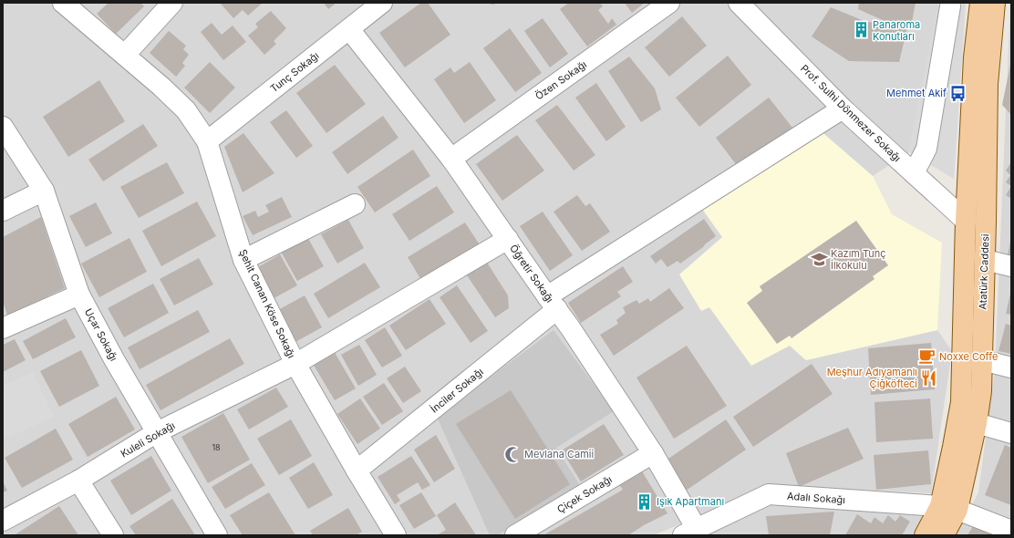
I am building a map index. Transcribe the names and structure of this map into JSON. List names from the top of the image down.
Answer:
{
  "streets": {
    "main road": ["Atatürk Caddesi"],
    "street": [
      "Tunç Sokağı",
      "Özen Sokağı",
      "Prof. Sulhi Dönmezer Sokağı",
      "Öğretir Sokağı",
      "Şehit Canan Köse Sokağı",
      "Uçar Sokağı",
      "İnciler Sokağı",
      "Kuleli Sokağı",
      "Çiçek Sokağı",
      "Adalı Sokağı"
    ]
  },
  "crossings": [
    ["Tunç Sokağı", "Öğretir Sokağı"],
    ["Tunç Sokağı", "Şehit Canan Köse Sokağı"],
    ["Özen Sokağı", "Öğretir Sokağı"],
    ["Prof. Sulhi Dönmezer Sokağı", "Atatürk Caddesi"],
    ["Prof. Sulhi Dönmezer Sokağı", "İnciler Sokağı"],
    ["Atatürk Caddesi", "Adalı Sokağı"],
    ["Öğretir Sokağı", "İnciler Sokağı"],
    ["Öğretir Sokağı", "Kuleli Sokağı"],
    ["Öğretir Sokağı", "Çiçek Sokağı"],
    ["Öğretir Sokağı", "Adalı Sokağı"],
    ["Şehit Canan Köse Sokağı", "İnciler Sokağı"],
    ["Şehit Canan Köse Sokağı", "Kuleli Sokağı"],
    ["Uçar Sokağı", "Kuleli Sokağı"]
  ],
  "places": {
    "building": ["Panaroma Konutları", "Işık Apartmanı"],
    "bus stop": ["Mehmet Akif"],
    "school or university": ["Kazım Tunç İlkokulu"],
    "cafe": ["Noxxe Coffe"],
    "restaurant": ["Meşhur Adıyamanlı Çiğköfteci"],
    "mosque": ["Mevlana Camii"]
  },
  "house_numbers": ["18"]
}
